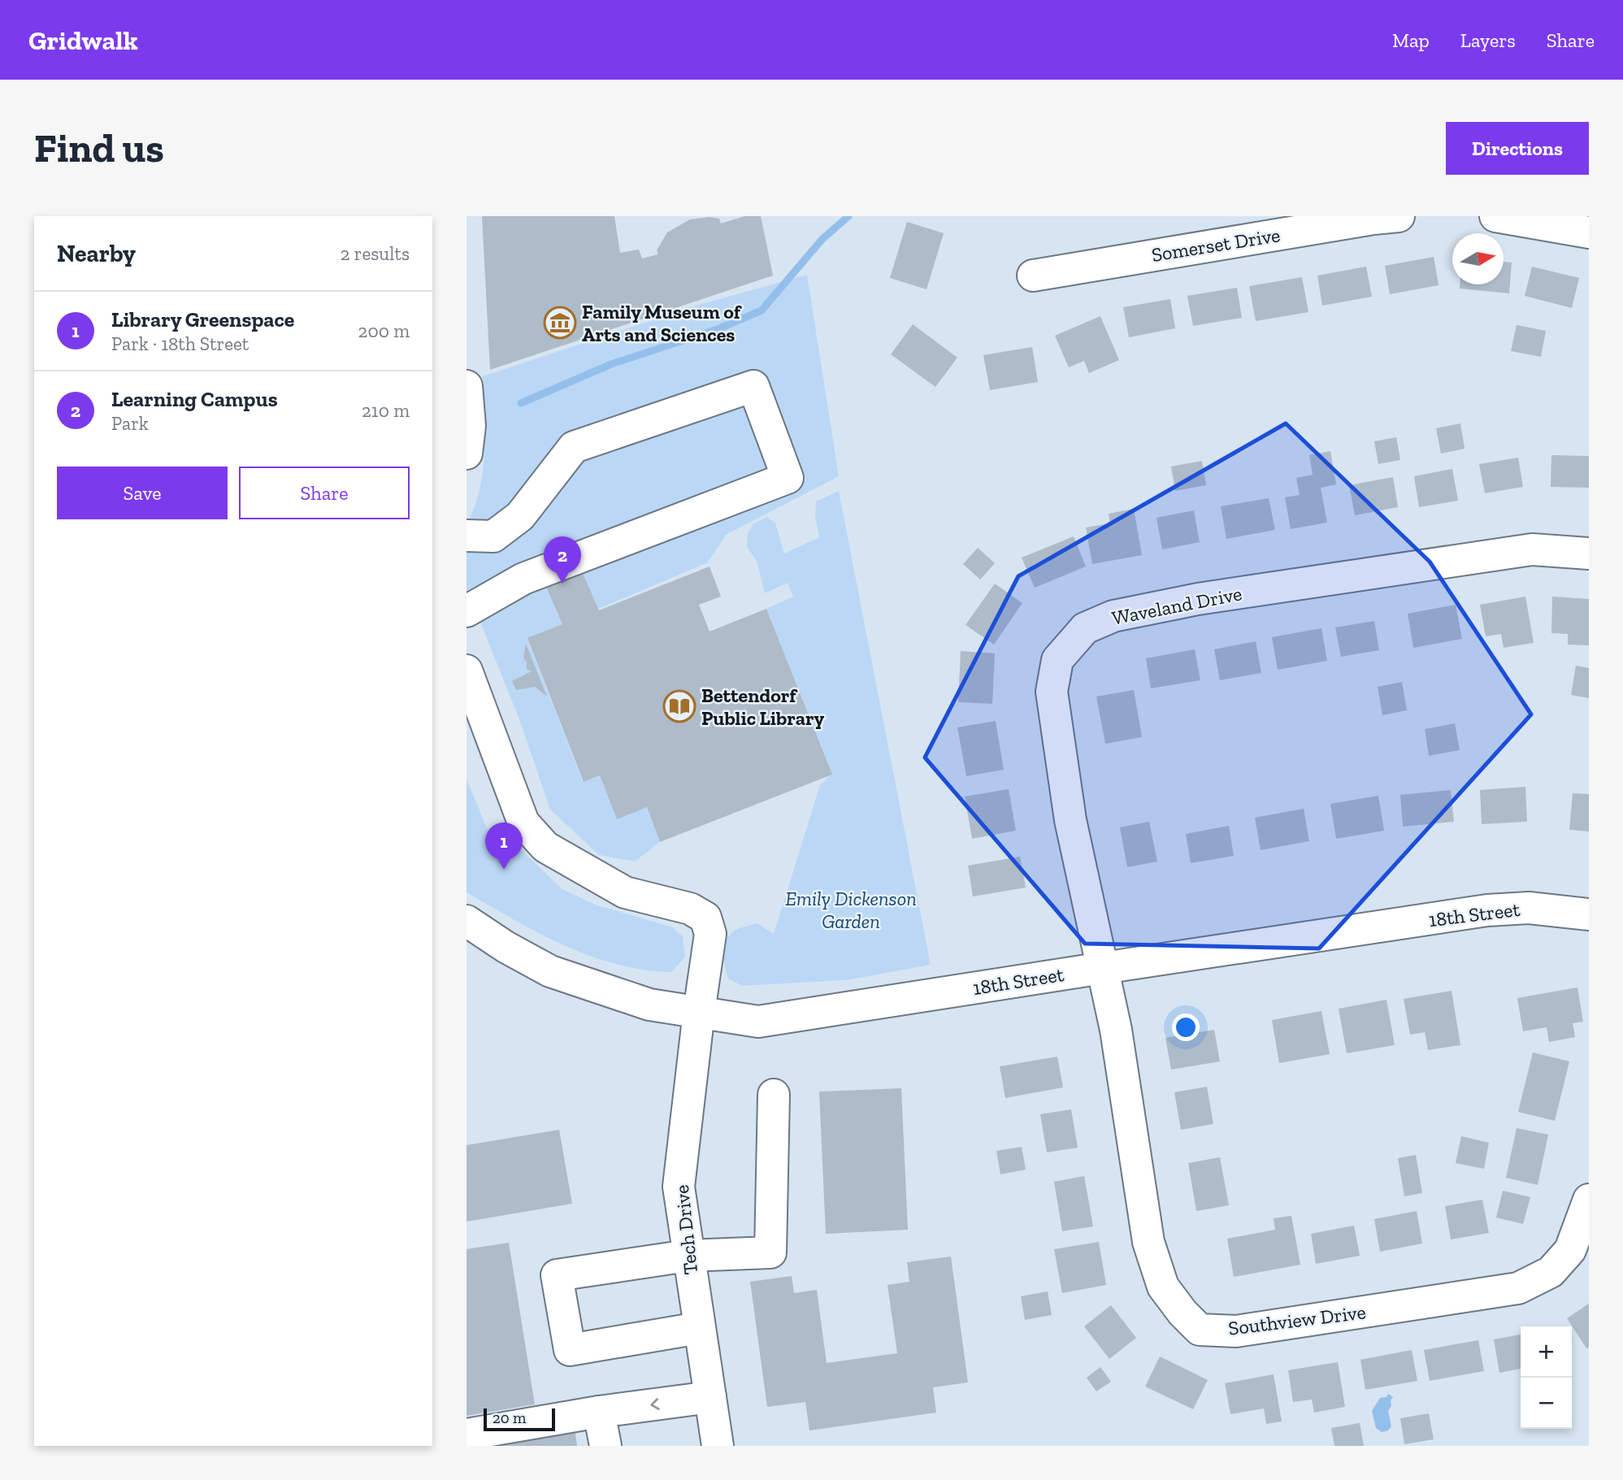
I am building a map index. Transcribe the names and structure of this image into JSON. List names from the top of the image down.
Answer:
{
  "streets": {
    "street": [
      "Somerset Drive",
      "Waveland Drive",
      "18th Street",
      "Tech Drive",
      "Southview Drive"
    ]
  },
  "crossings": [
    ["Waveland Drive", "18th Street"],
    ["Waveland Drive", "Southview Drive"],
    ["18th Street", "Tech Drive"],
    ["18th Street", "Southview Drive"]
  ],
  "parks": ["Emily Dickenson Garden"],
  "places": {
    "museum": ["Family Museum of Arts and Sciences"],
    "library": ["Bettendorf Public Library"]
  },
  "scale_bar": "20 m",
  "north": "right",
  "page": {
    "header": "Gridwalk",
    "nav": ["Map", "Layers", "Share"],
    "buttons": [
      "Directions",
      ["Save", "Share"]
    ],
    "title": "Find us",
    "heading": ["Nearby", "2 results"],
    "list": [
      {
        "mark": "1",
        "name": "Library Greenspace",
        "note": "Park · 18th Street",
        "value": "200 m"
      },
      {
        "mark": "2",
        "name": "Learning Campus",
        "note": "Park",
        "value": "210 m"
      }
    ],
    "pins": ["2", "1"],
    "map_buttons": ["+", "−"],
    "scale": "20 m"
  }
}
